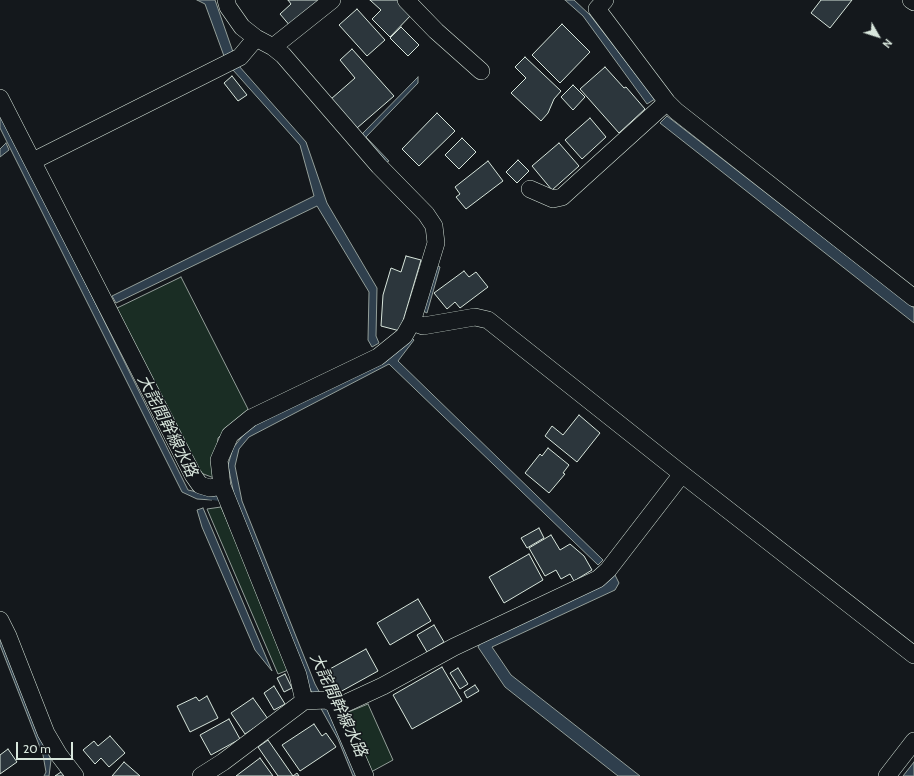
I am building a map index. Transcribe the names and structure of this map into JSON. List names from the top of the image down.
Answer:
{
  "water": ["大詫間幹線水路"],
  "scale_bar": "20 m",
  "north": "bottom right"
}
